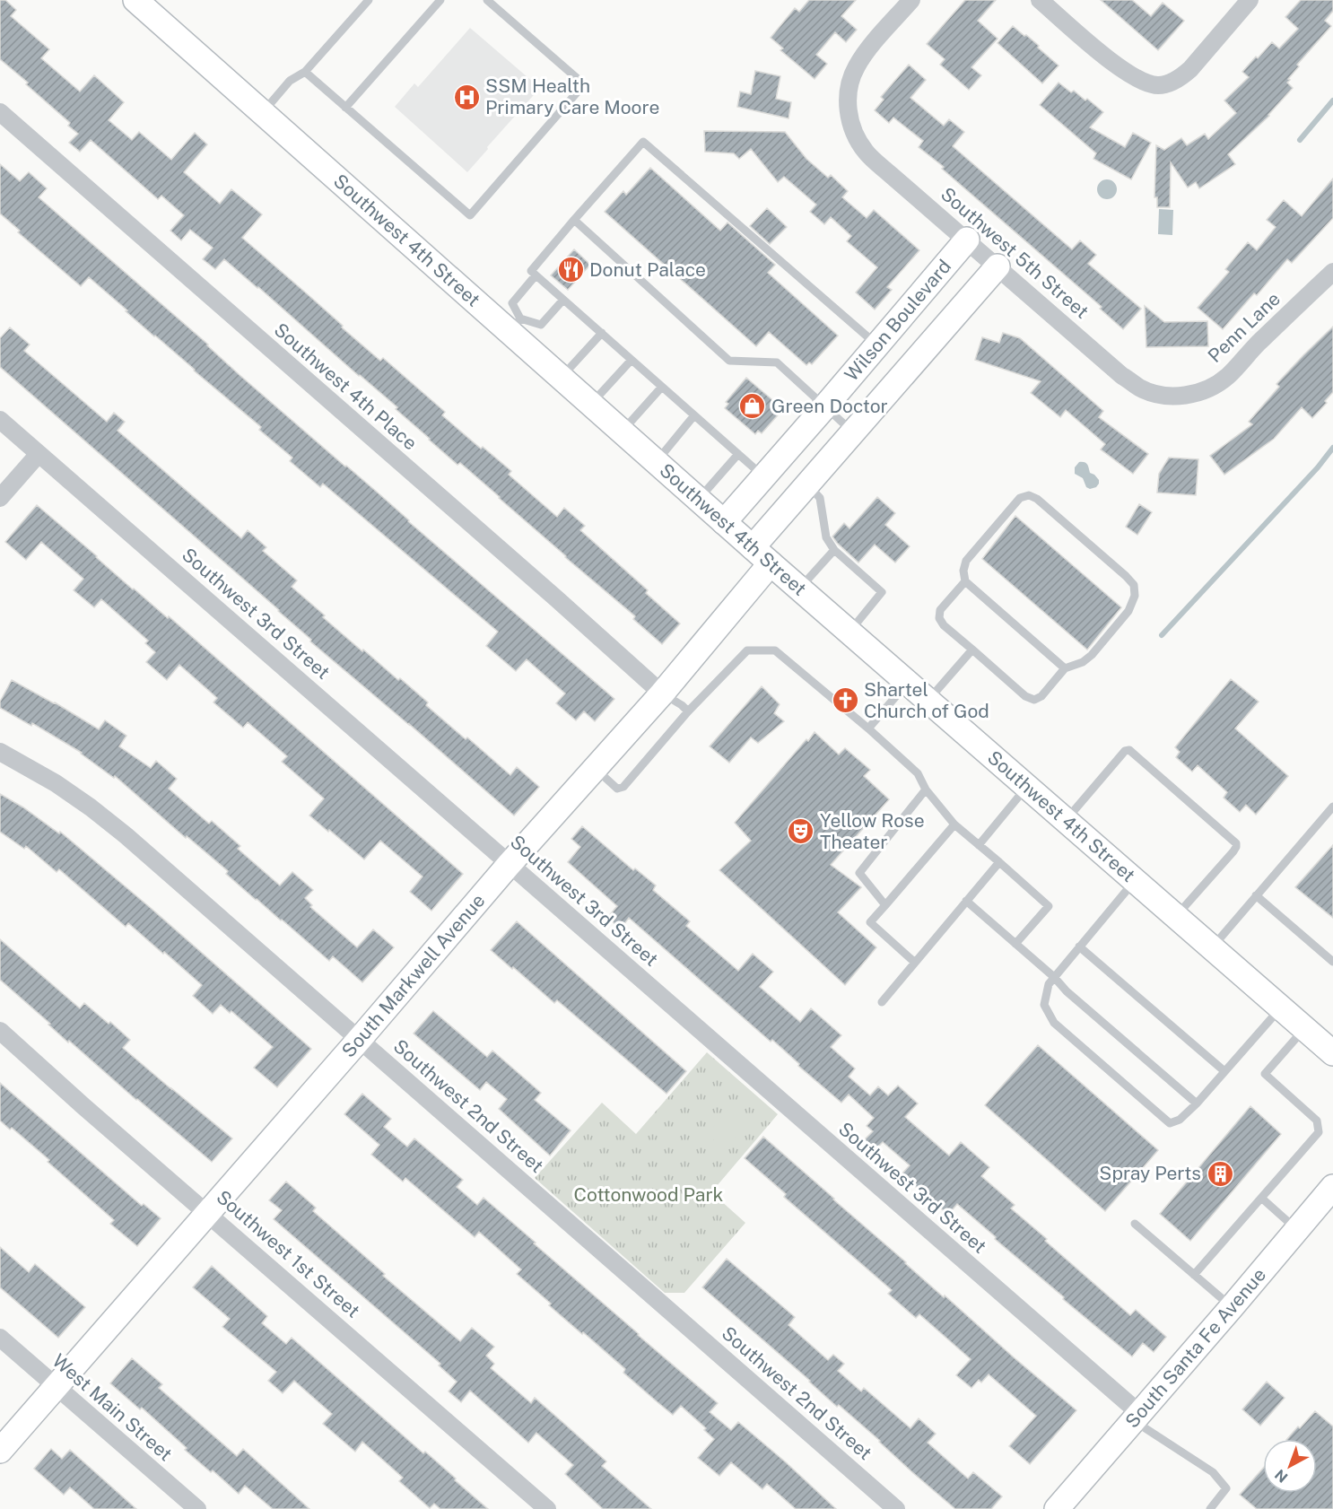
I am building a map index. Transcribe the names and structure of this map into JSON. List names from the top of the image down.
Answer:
{
  "streets": {
    "main road": [
      "Southwest 4th Street",
      "Wilson Boulevard",
      "South Markwell Avenue",
      "South Santa Fe Avenue"
    ],
    "street": [
      "Southwest 5th Street",
      "Penn Lane",
      "Southwest 4th Place",
      "Southwest 3rd Street",
      "Southwest 2nd Street",
      "Southwest 1st Street",
      "West Main Street"
    ]
  },
  "crossings": [
    ["Southwest 4th Street", "Wilson Boulevard"],
    ["Southwest 4th Street", "South Markwell Avenue"],
    ["Southwest 5th Street", "Wilson Boulevard"],
    ["Southwest 5th Street", "Penn Lane"],
    ["Southwest 4th Place", "South Markwell Avenue"],
    ["Southwest 3rd Street", "South Markwell Avenue"],
    ["Southwest 3rd Street", "South Santa Fe Avenue"],
    ["South Markwell Avenue", "Southwest 2nd Street"],
    ["South Markwell Avenue", "Southwest 1st Street"],
    ["South Markwell Avenue", "West Main Street"]
  ],
  "parks": ["Cottonwood Park"],
  "places": {
    "hospital": ["SSM Health Primary Care Moore"],
    "restaurant": ["Donut Palace"],
    "shop": ["Green Doctor"],
    "church": ["Shartel Church of God"],
    "theatre": ["Yellow Rose Theater"],
    "building": ["Spray Perts"]
  },
  "north": "bottom left"
}
